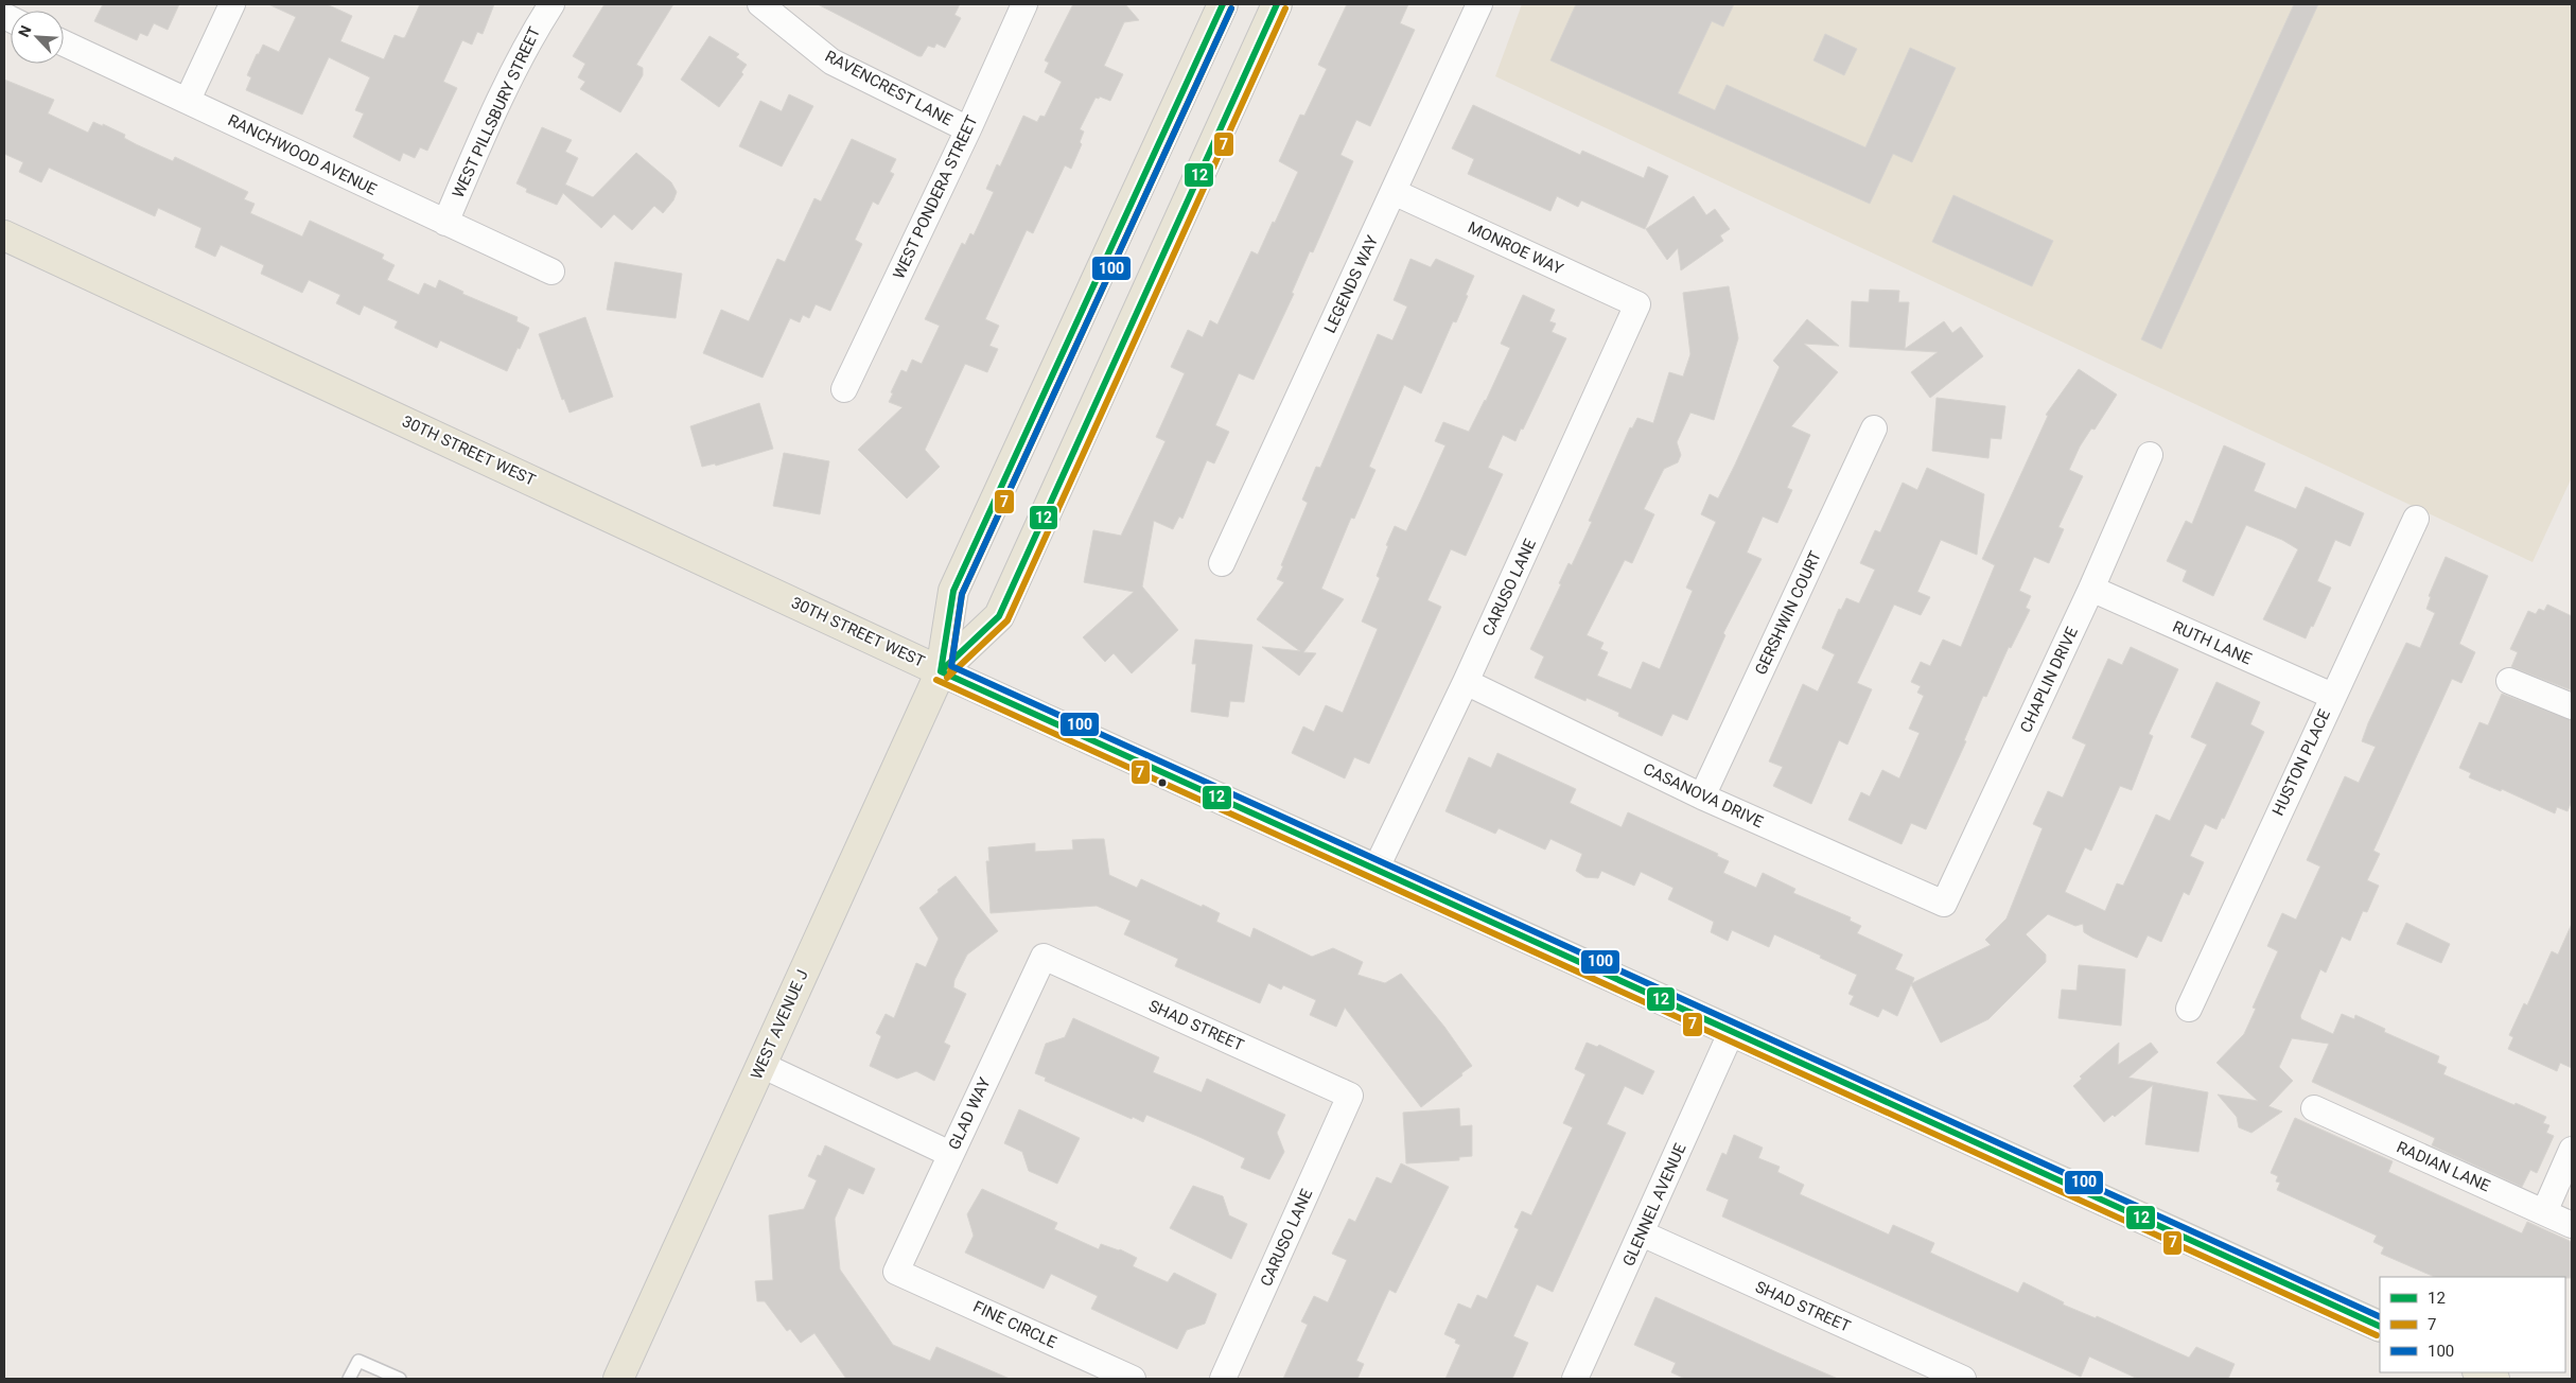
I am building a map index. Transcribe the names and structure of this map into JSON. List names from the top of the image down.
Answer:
{
  "streets": {
    "main road": ["30TH STREET WEST", "WEST AVENUE J"],
    "street": [
      "RAVENCREST LANE",
      "WEST PILLSBURY STREET",
      "RANCHWOOD AVENUE",
      "WEST PONDERA STREET",
      "MONROE WAY",
      "LEGENDS WAY",
      "CARUSO LANE",
      "GERSHWIN COURT",
      "RUTH LANE",
      "CHAPLIN DRIVE",
      "HUSTON PLACE",
      "CASANOVA DRIVE",
      "SHAD STREET",
      "GLAD WAY",
      "RADIAN LANE",
      "GLENNEL AVENUE",
      "FINE CIRCLE"
    ]
  },
  "crossings": [
    ["RAVENCREST LANE", "WEST PONDERA STREET"],
    ["WEST PILLSBURY STREET", "RANCHWOOD AVENUE"],
    ["MONROE WAY", "LEGENDS WAY"],
    ["MONROE WAY", "CARUSO LANE"],
    ["30TH STREET WEST", "CARUSO LANE"],
    ["30TH STREET WEST", "WEST AVENUE J"],
    ["30TH STREET WEST", "GLENNEL AVENUE"],
    ["CARUSO LANE", "CASANOVA DRIVE"],
    ["CARUSO LANE", "SHAD STREET"],
    ["GERSHWIN COURT", "CASANOVA DRIVE"],
    ["RUTH LANE", "CHAPLIN DRIVE"],
    ["RUTH LANE", "HUSTON PLACE"],
    ["CHAPLIN DRIVE", "CASANOVA DRIVE"],
    ["SHAD STREET", "GLAD WAY"],
    ["SHAD STREET", "GLENNEL AVENUE"],
    ["GLAD WAY", "FINE CIRCLE"]
  ],
  "lines": ["transit line 12", "transit line 7", "transit line 100"],
  "legend": ["12", "7", "100"],
  "north": "top left"
}
